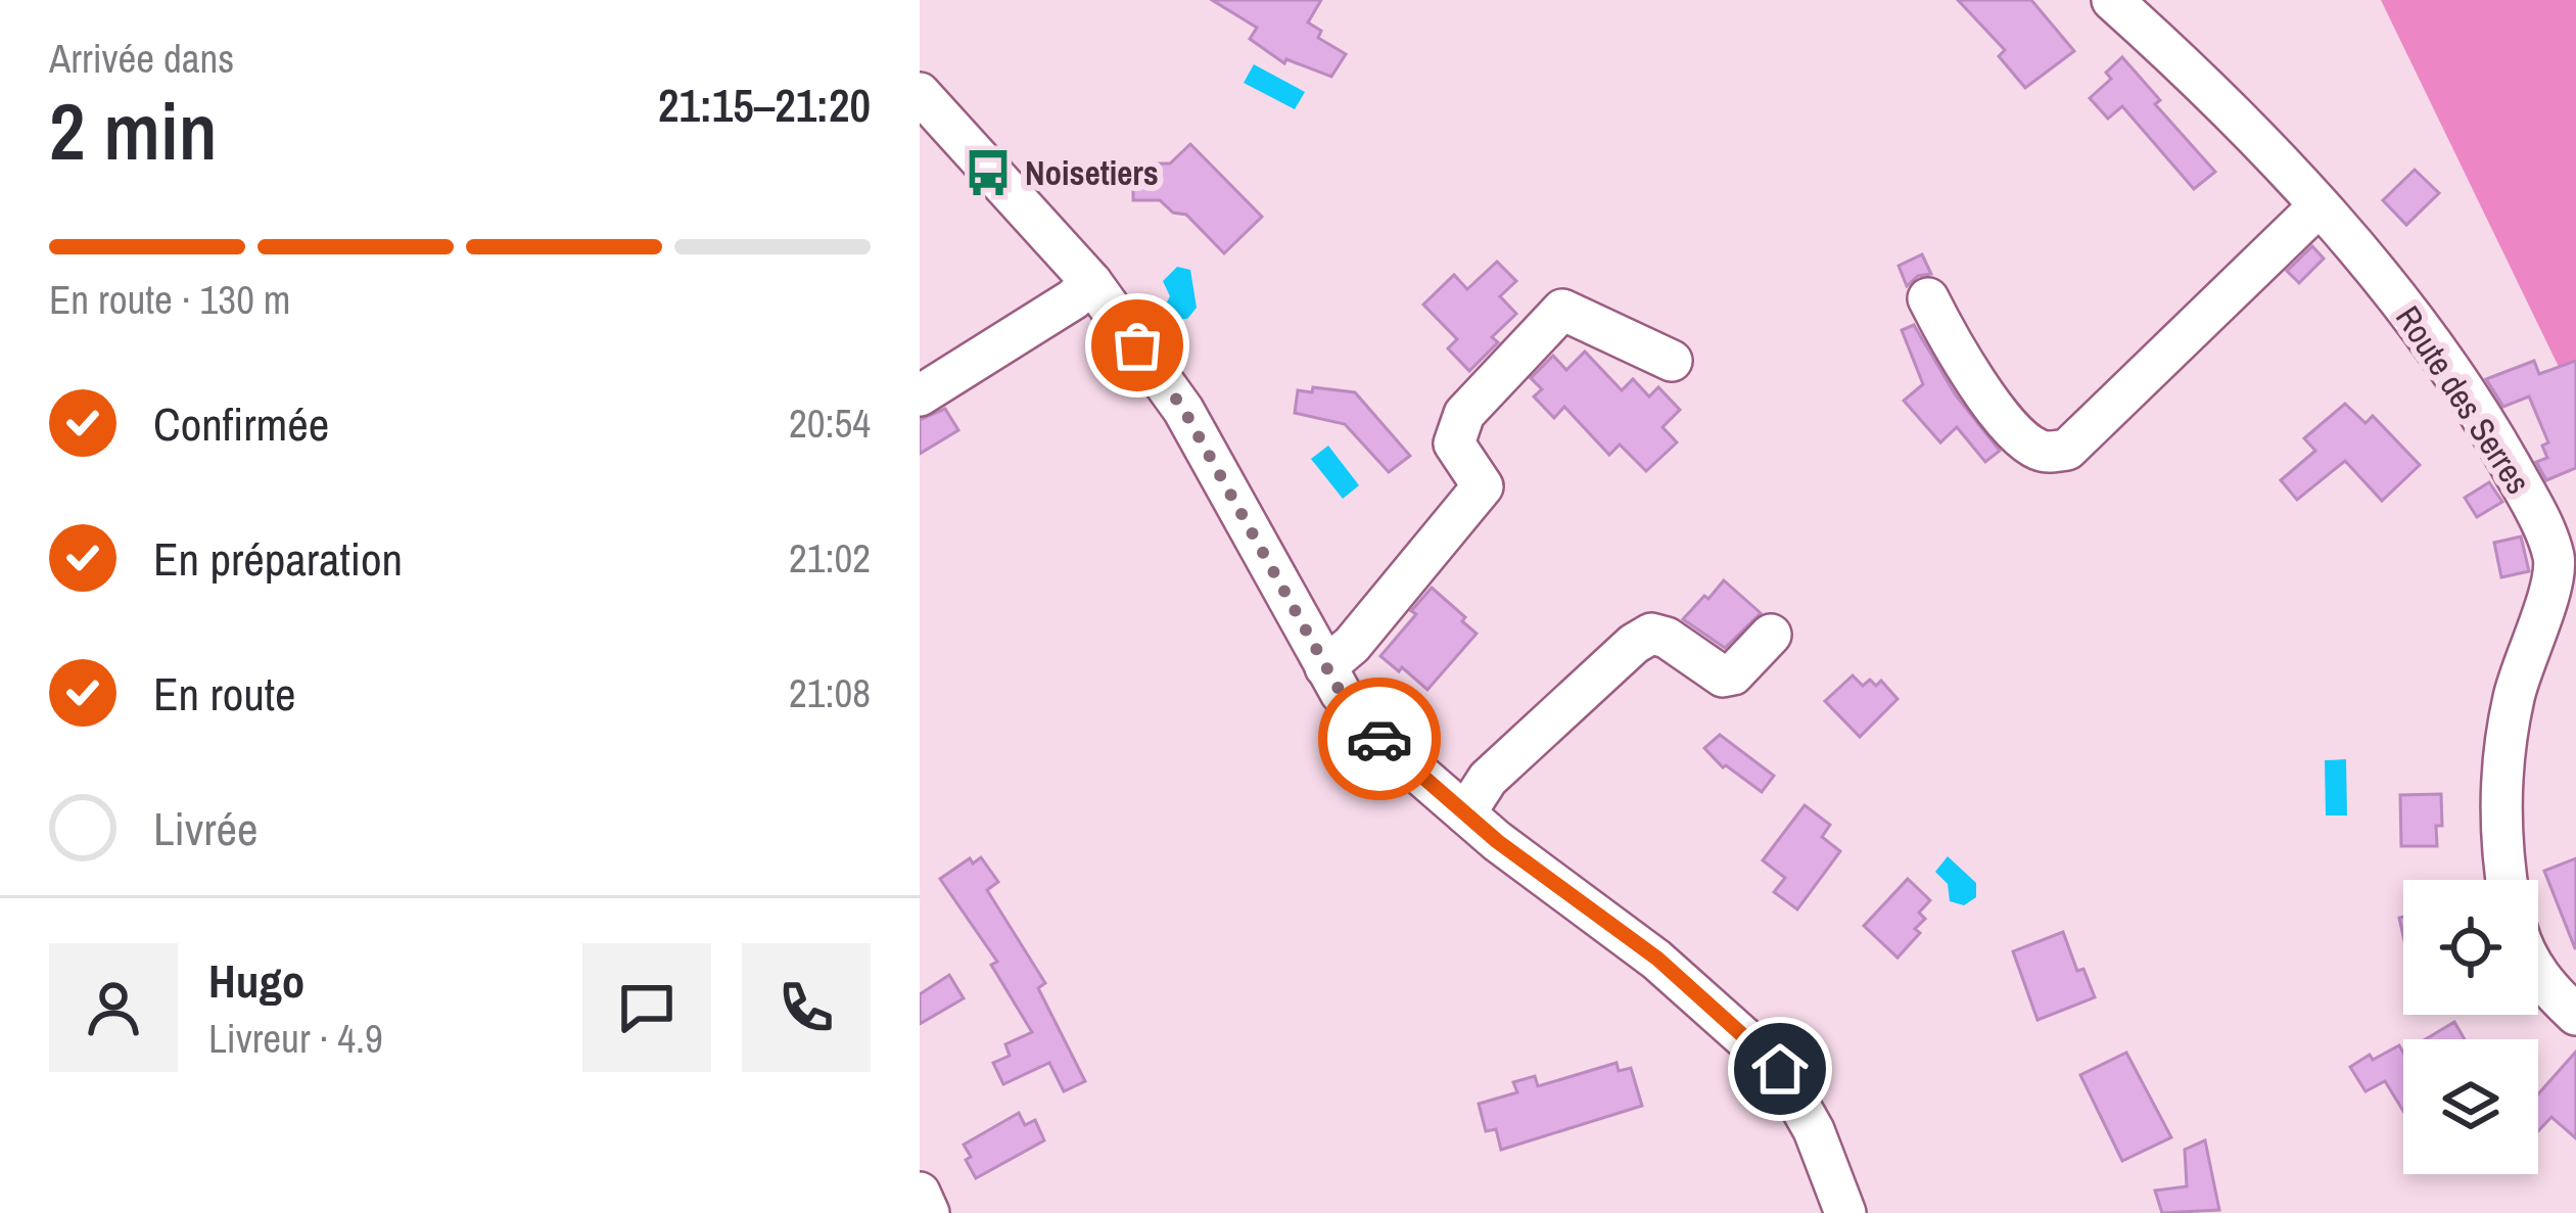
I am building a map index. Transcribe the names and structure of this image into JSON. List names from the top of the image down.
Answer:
{
  "streets": {
    "street": ["Route des Serres"]
  },
  "places": {
    "bus stop": ["Noisetiers"]
  },
  "page": {
    "heading": ["2 min", "Arrivée dans", "21:15–21:20"],
    "panel": ["Hugo", "Livreur · 4.9"],
    "bar": "En route · 130 m",
    "list": [
      ["Confirmée", "20:54"],
      ["En préparation", "21:02"],
      ["En route", "21:08"],
      "Livrée"
    ]
  }
}
